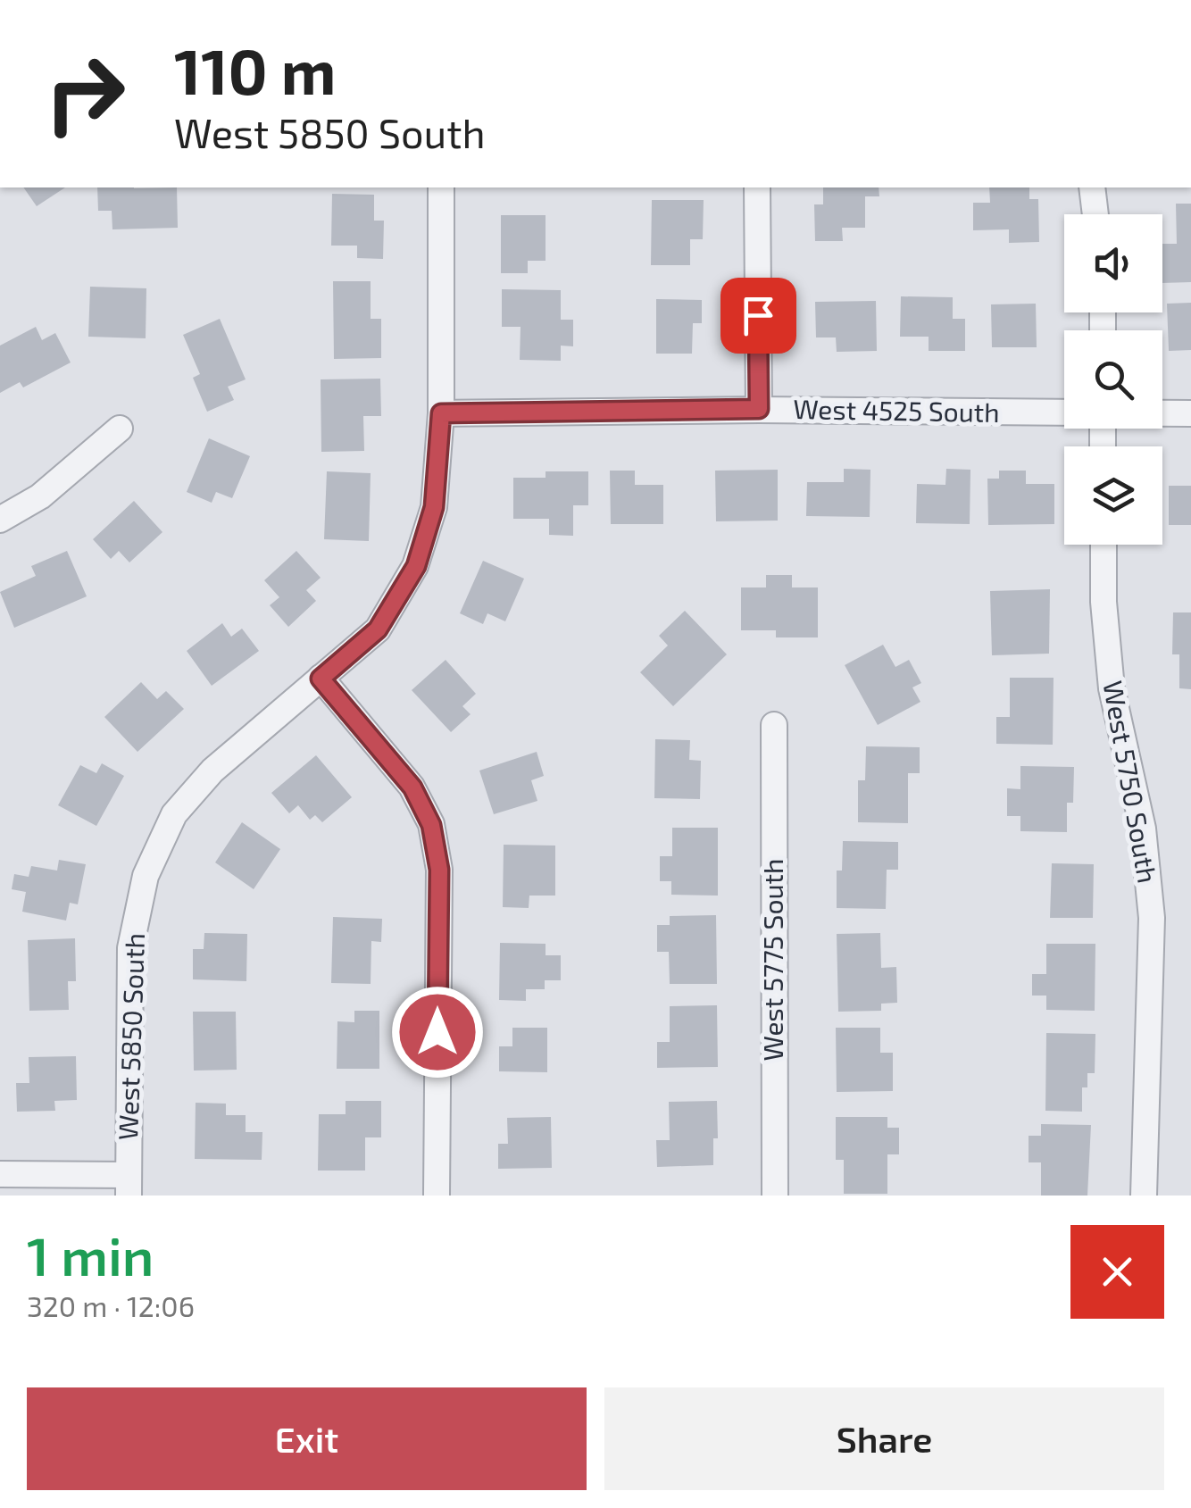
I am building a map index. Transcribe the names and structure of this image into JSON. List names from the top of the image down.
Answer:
{
  "streets": {
    "street": [
      "West 4525 South",
      "West 5750 South",
      "West 5775 South",
      "West 5850 South"
    ]
  },
  "crossings": [
    ["West 4525 South", "West 5850 South"]
  ],
  "page": {
    "turn": ["110 m", "West 5850 South"],
    "heading": ["1 min", "320 m · 12:06"],
    "buttons": ["Exit", "Share"]
  }
}
